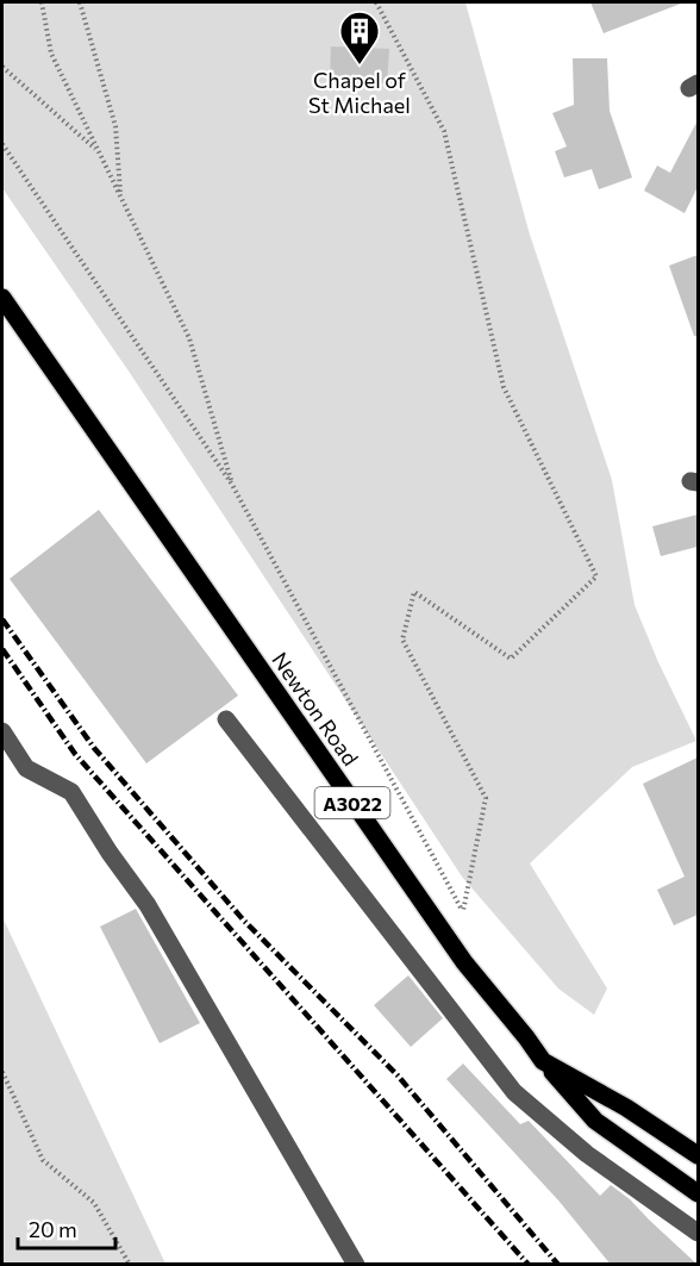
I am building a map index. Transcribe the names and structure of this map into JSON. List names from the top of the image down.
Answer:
{
  "streets": {
    "main road": ["Newton Road", "A3022"]
  },
  "crossings": [
    ["Newton Road", "A3022"]
  ],
  "places": {
    "building": ["Chapel of St Michael"]
  },
  "scale_bar": "20 m"
}
